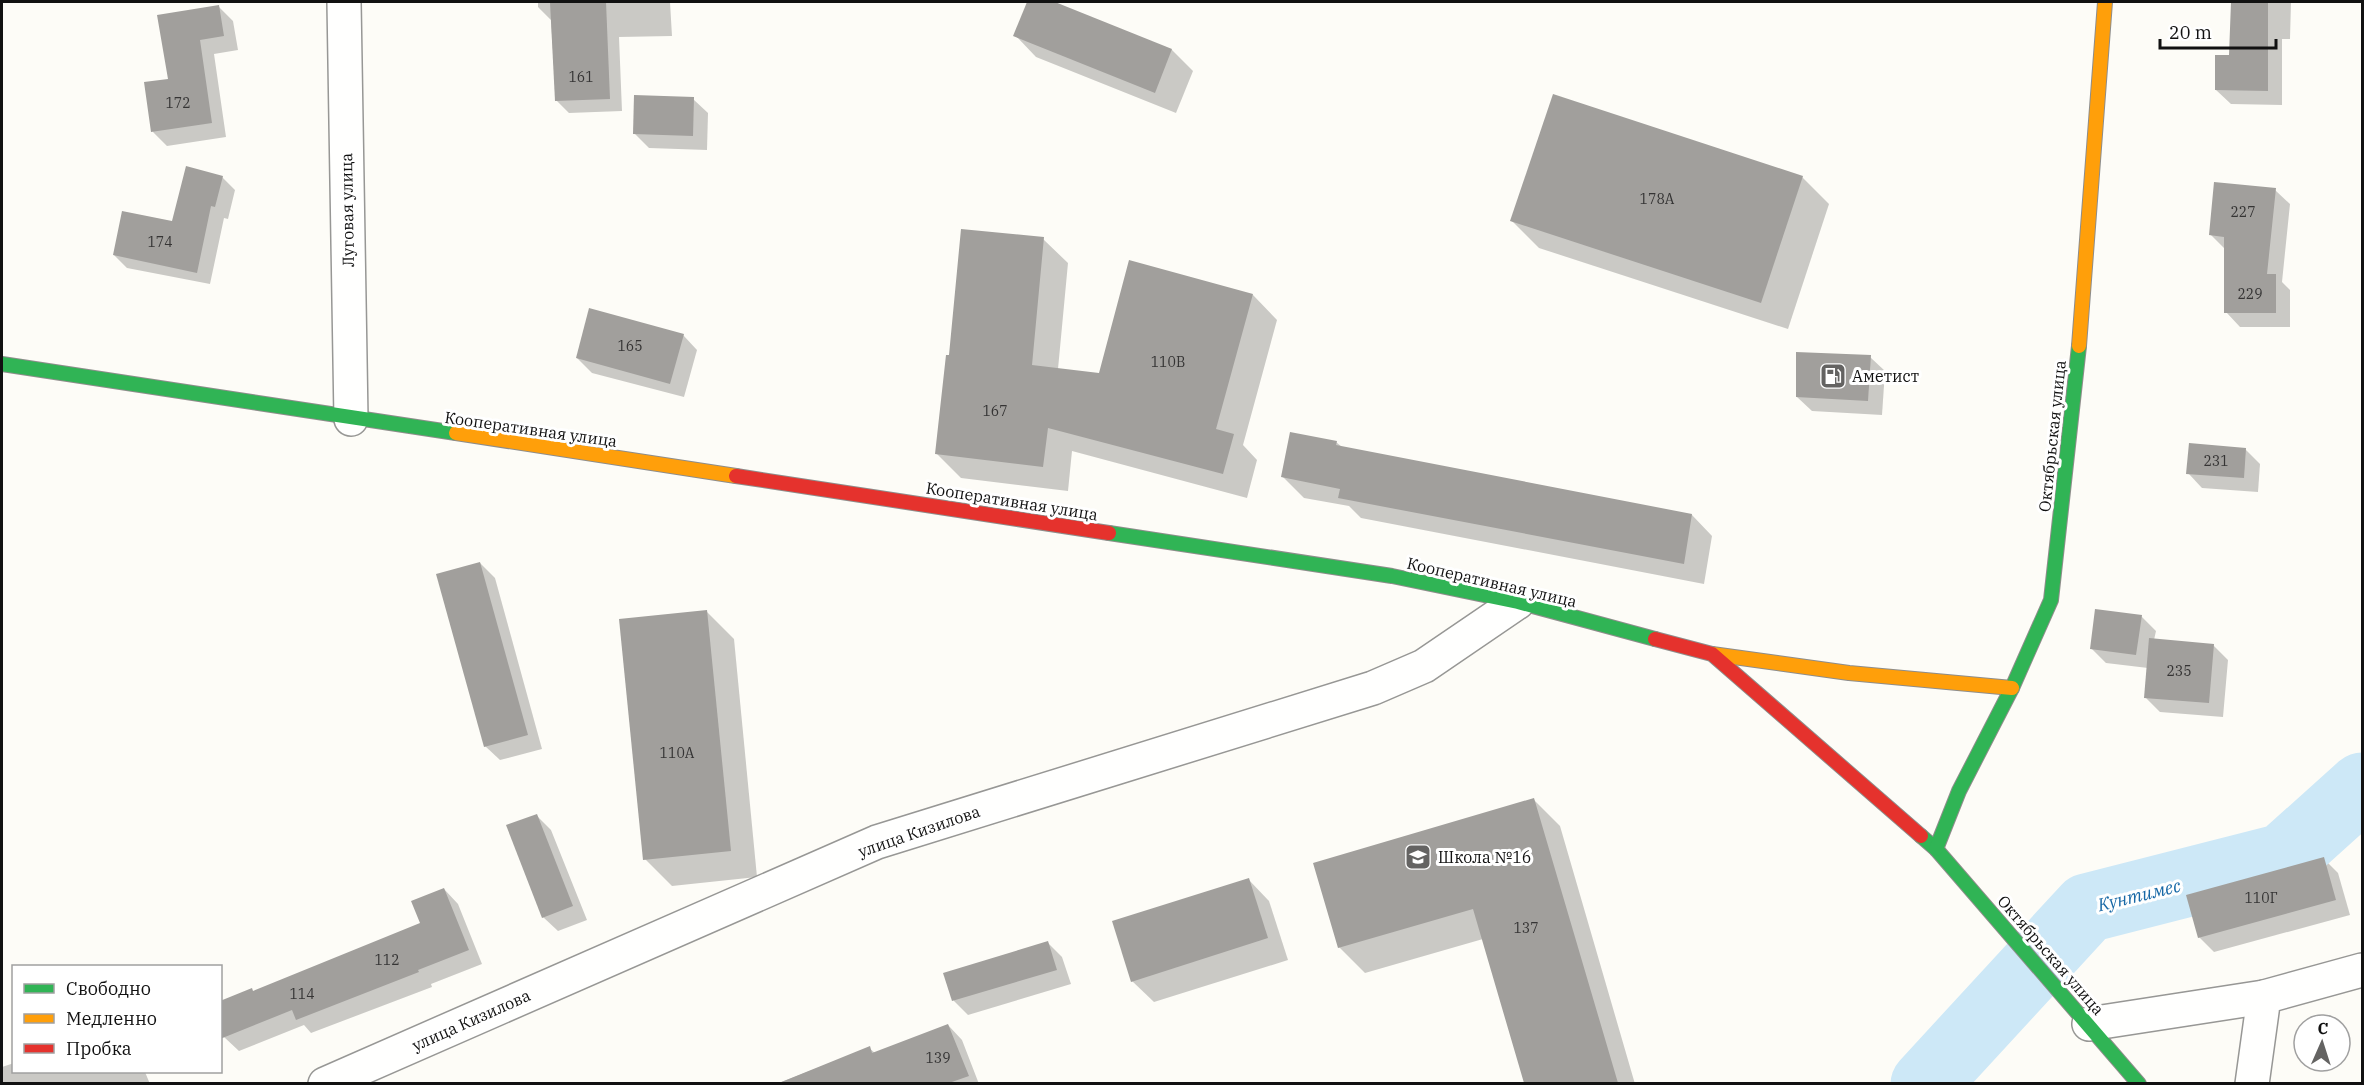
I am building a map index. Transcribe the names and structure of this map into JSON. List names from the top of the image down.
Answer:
{
  "streets": {
    "main road": ["Кооперативная улица", "Октябрьская улица"],
    "street": ["Луговая улица", "улица Кизилова"]
  },
  "crossings": [
    ["Луговая улица", "Кооперативная улица"],
    ["Кооперативная улица", "Октябрьская улица"],
    ["Кооперативная улица", "улица Кизилова"]
  ],
  "water": ["Кунтимес"],
  "places": {
    "fuel station": ["Аметист"],
    "school or university": ["Школа №16"]
  },
  "house_numbers": [
    "161",
    "172",
    "178А",
    "227",
    "174",
    "229",
    "165",
    "110В",
    "167",
    "231",
    "235",
    "110А",
    "110Г",
    "137",
    "112",
    "114",
    "139"
  ],
  "legend": ["Свободно", "Медленно", "Пробка"],
  "scale_bar": "20 m",
  "north": "top"
}
